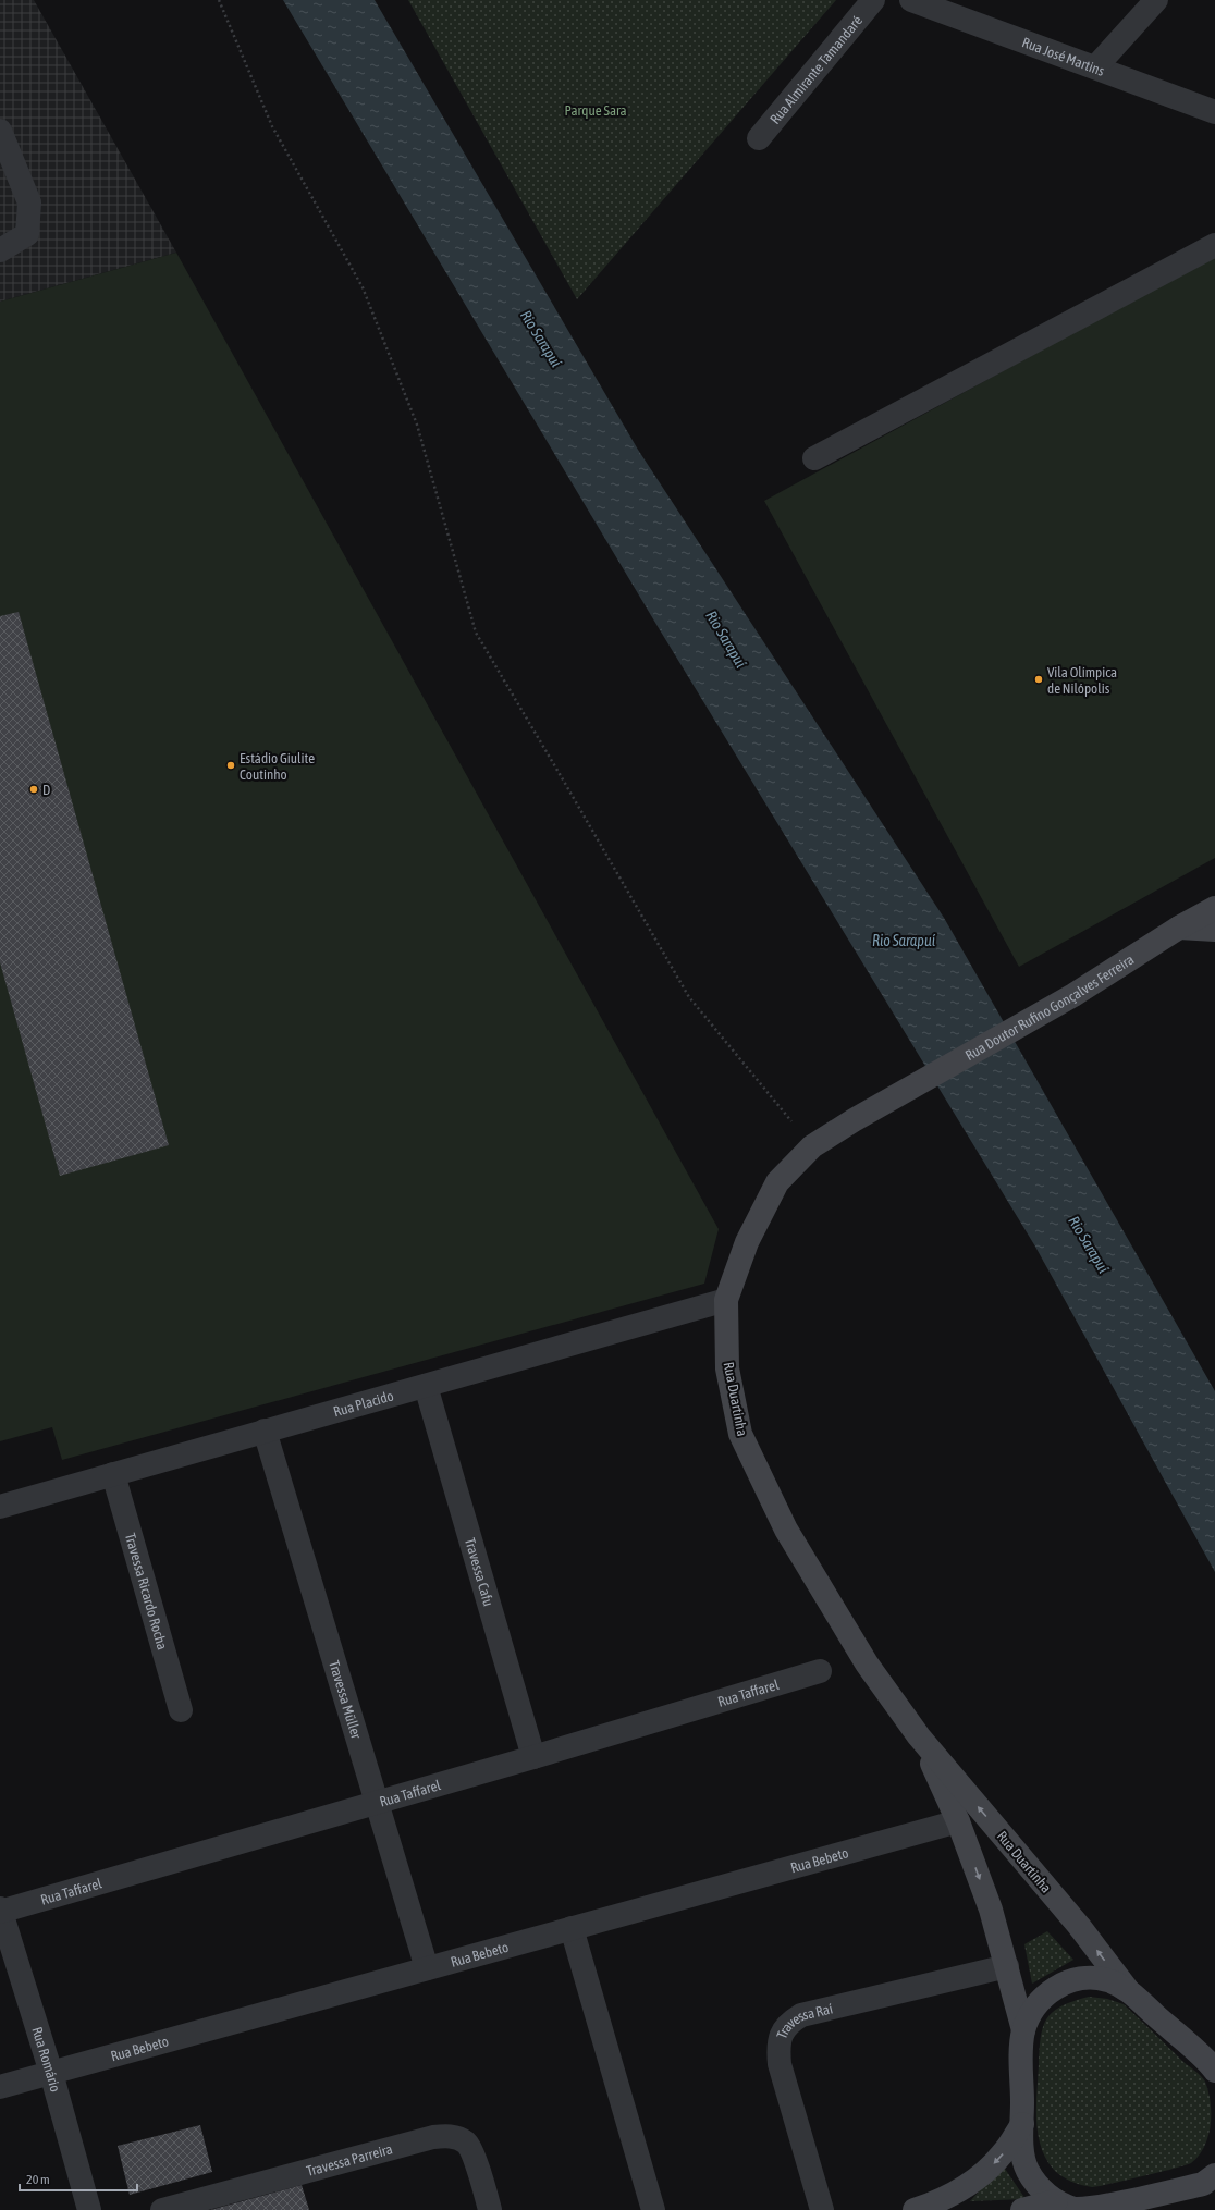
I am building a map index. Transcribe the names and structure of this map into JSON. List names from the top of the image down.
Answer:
{
  "streets": {
    "main road": ["Rua Doutor Rufino Gonçalves Ferreira", "Rua Duartinha"],
    "street": [
      "Rua José Martins",
      "Rua Almirante Tamandaré",
      "Rua Placido",
      "Travessa Cafu",
      "Travessa Ricardo Rocha",
      "Rua Taffarel",
      "Travessa Müller",
      "Rua Bebeto",
      "Travessa Raí",
      "Rua Romário",
      "Travessa Parreira"
    ]
  },
  "crossings": [
    ["Rua Doutor Rufino Gonçalves Ferreira", "Rua Duartinha"],
    ["Rua Duartinha", "Rua Placido"],
    ["Rua Duartinha", "Rua Bebeto"],
    ["Rua Duartinha", "Travessa Raí"],
    ["Rua Placido", "Travessa Cafu"],
    ["Rua Placido", "Travessa Ricardo Rocha"],
    ["Rua Placido", "Travessa Müller"],
    ["Travessa Cafu", "Rua Taffarel"],
    ["Rua Taffarel", "Travessa Müller"],
    ["Rua Taffarel", "Rua Romário"],
    ["Travessa Müller", "Rua Bebeto"],
    ["Rua Bebeto", "Rua Romário"]
  ],
  "water": ["Rio Sarapuí"],
  "parks": ["Parque Sara"],
  "places": ["Vila Olímpica de Nilópolis", "Estádio Giulite Coutinho", "D"],
  "scale_bar": "20 m"
}
